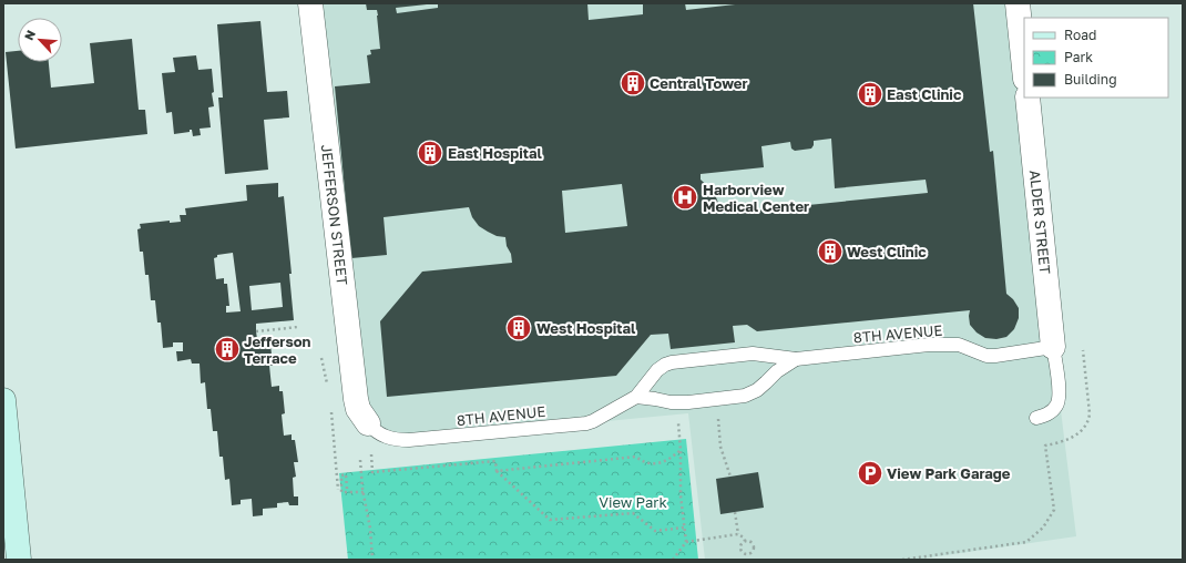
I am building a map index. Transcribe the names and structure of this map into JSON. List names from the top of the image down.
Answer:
{
  "streets": {
    "street": ["JEFFERSON STREET", "ALDER STREET"],
    "lane": ["8TH AVENUE"]
  },
  "crossings": [
    ["JEFFERSON STREET", "8TH AVENUE"],
    ["ALDER STREET", "8TH AVENUE"]
  ],
  "parks": ["View Park"],
  "places": {
    "building": [
      "Central Tower",
      "East Clinic",
      "East Hospital",
      "West Clinic",
      "West Hospital",
      "Jefferson Terrace"
    ],
    "hospital": ["Harborview Medical Center"],
    "parking": ["View Park Garage"]
  },
  "legend": ["Road", "Park", "Building"],
  "north": "top left"
}
